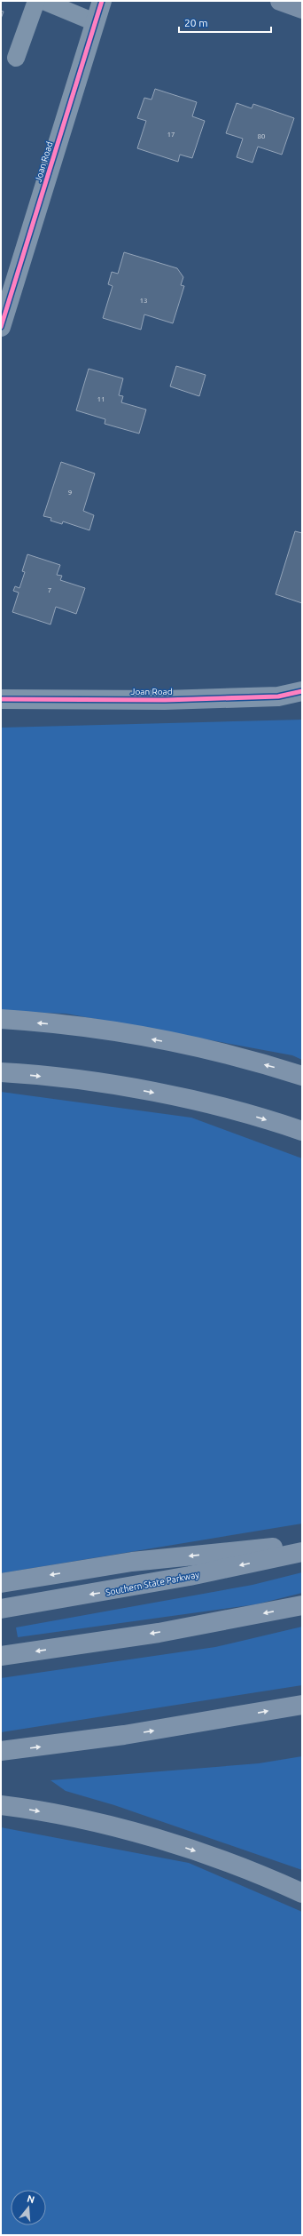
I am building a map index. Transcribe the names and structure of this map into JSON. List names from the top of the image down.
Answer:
{
  "streets": {
    "highway": ["Southern State Parkway"],
    "street": ["Joan Road"]
  },
  "house_numbers": [
    "17",
    "80",
    "13",
    "11",
    "9",
    "7"
  ],
  "scale_bar": "20 m",
  "north": "top"
}
